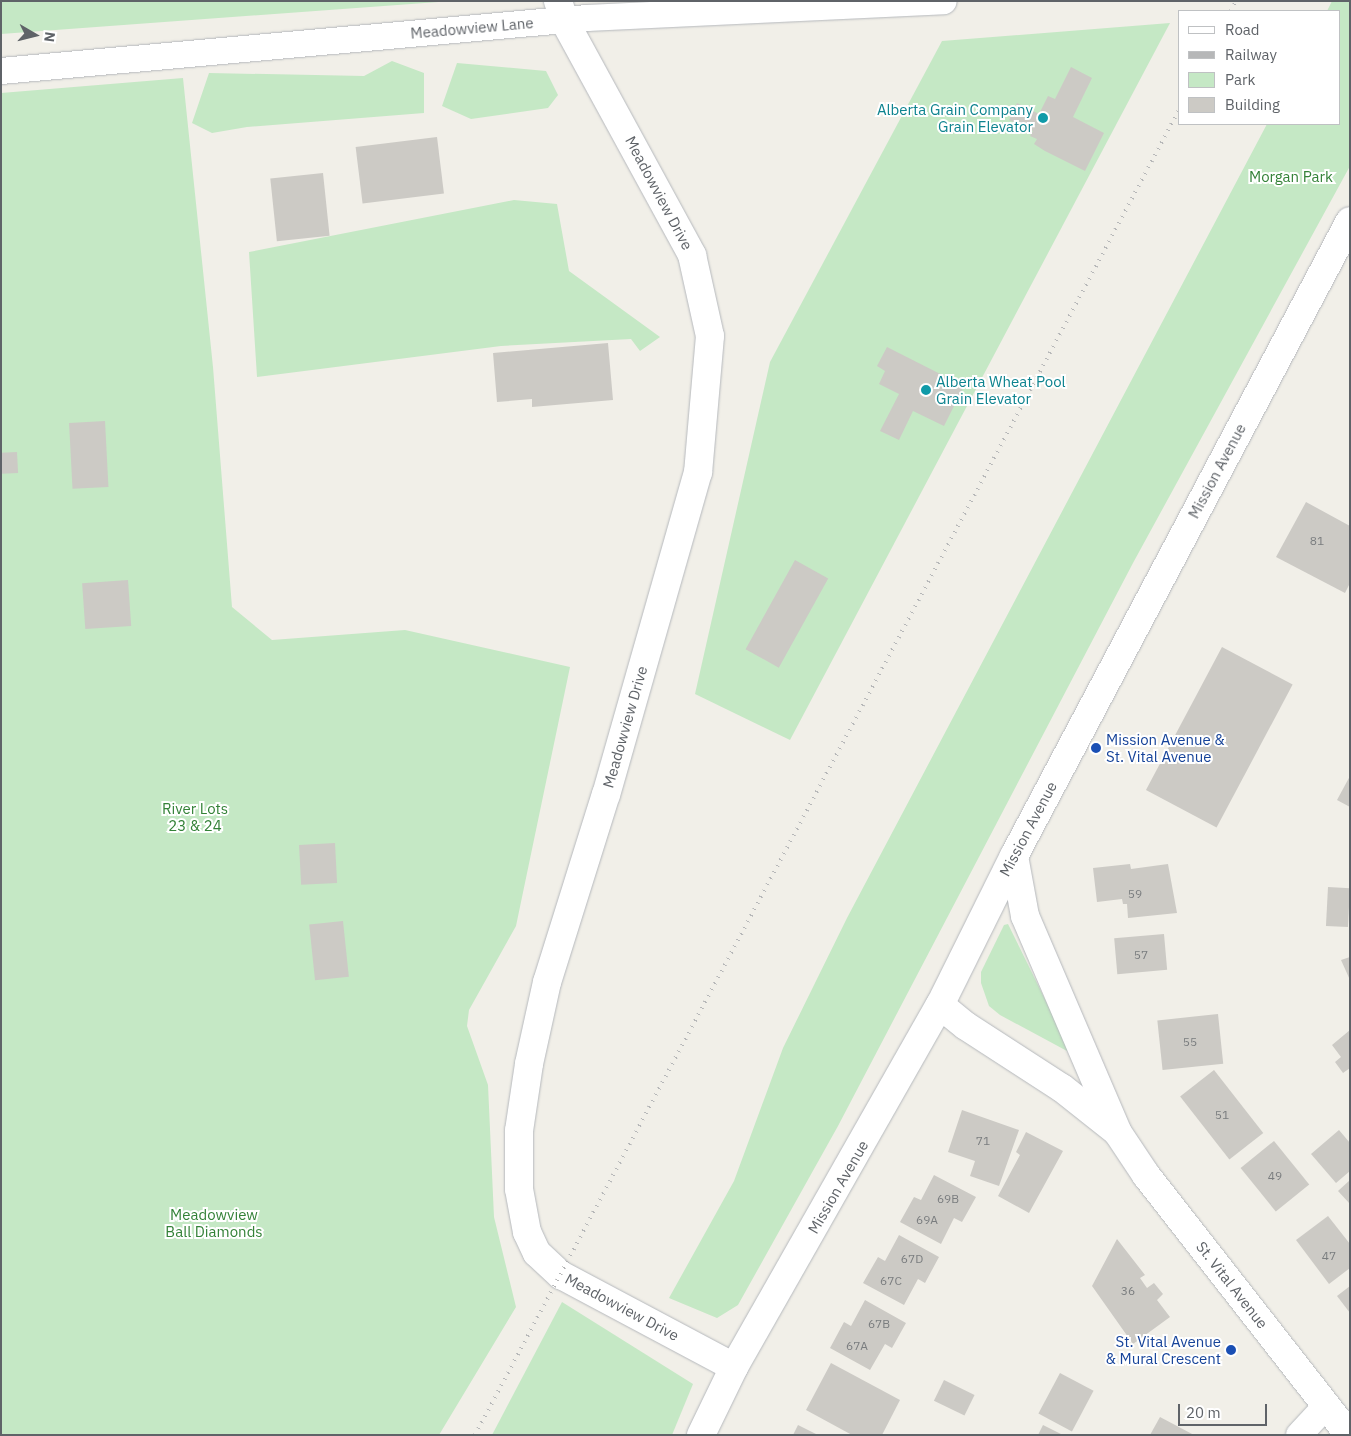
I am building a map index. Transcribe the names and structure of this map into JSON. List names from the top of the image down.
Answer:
{
  "streets": {
    "street": [
      "Meadowview Lane",
      "Meadowview Drive",
      "Mission Avenue",
      "St. Vital Avenue"
    ]
  },
  "crossings": [
    ["Meadowview Lane", "Meadowview Drive"],
    ["Meadowview Drive", "Mission Avenue"],
    ["Mission Avenue", "St. Vital Avenue"]
  ],
  "parks": ["Morgan Park", "River Lots 23 & 24", "Meadowview Ball Diamonds"],
  "places": [
    "Alberta Grain Company Grain Elevator",
    "Alberta Wheat Pool Grain Elevator",
    "Mission Avenue & St. Vital Avenue",
    "St. Vital Avenue & Mural Crescent"
  ],
  "house_numbers": [
    "81",
    "59",
    "57",
    "55",
    "51",
    "71",
    "49",
    "69B",
    "69A",
    "47",
    "67D",
    "67C",
    "36",
    "67B",
    "67A"
  ],
  "legend": [
    "Road",
    "Railway",
    "Park",
    "Building"
  ],
  "scale_bar": "20 m",
  "north": "right"
}
